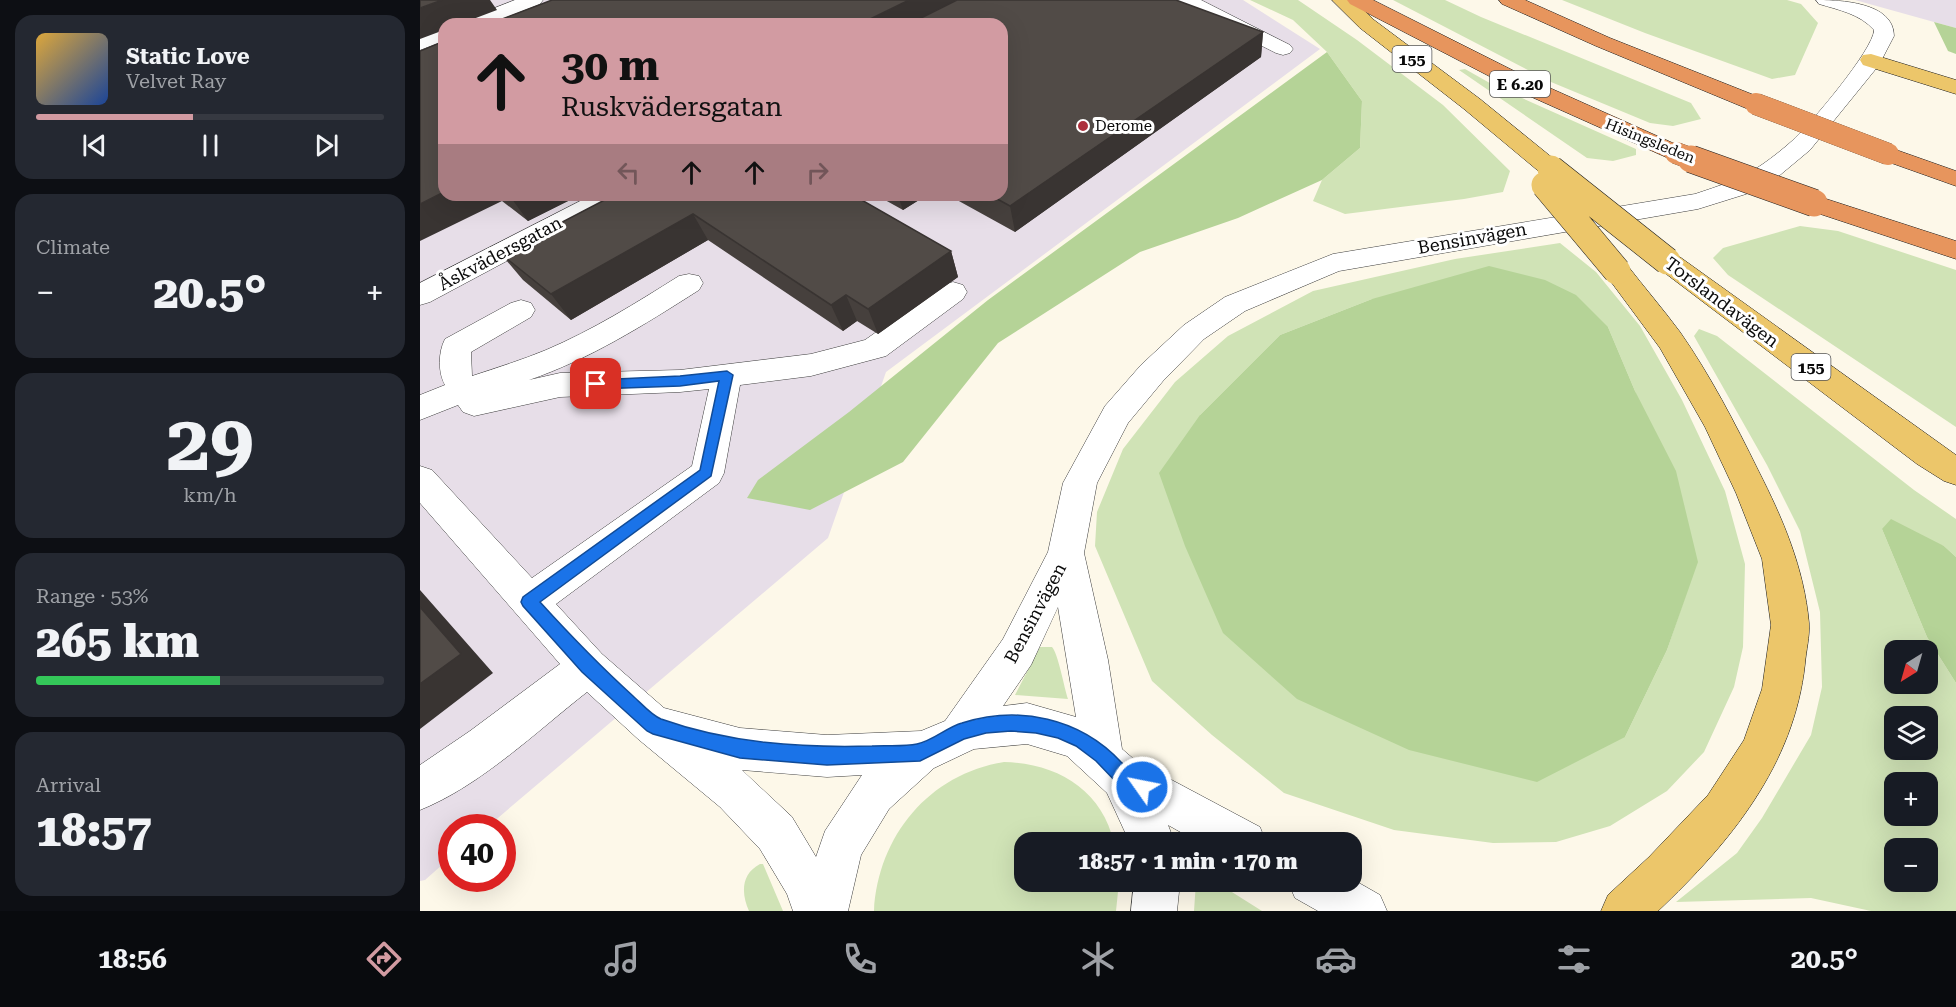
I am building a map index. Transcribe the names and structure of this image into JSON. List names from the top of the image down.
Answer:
{
  "streets": {
    "highway": ["E 6.20", "Hisingsleden"],
    "main road": ["155", "Torslandavägen"],
    "street": ["Bensinvägen", "Åskvädersgatan"]
  },
  "crossings": [
    ["155", "Torslandavägen"]
  ],
  "places": ["Derome"],
  "north": "bottom left",
  "page": {
    "turn": ["30 m", "Ruskvädersgatan"],
    "song": ["Static Love", "Velvet Ray"],
    "tile": [
      "Climate",
      ["29", "km/h"],
      ["Range · 53%", "265 km"],
      ["Arrival", "18:57"]
    ],
    "heat": ["−", "20.5°", "+"],
    "map_buttons": ["+", "−"],
    "limit": "40",
    "trip": "18:57 · 1 min · 170 m",
    "tabs": ["18:56", "20.5°"]
  }
}
